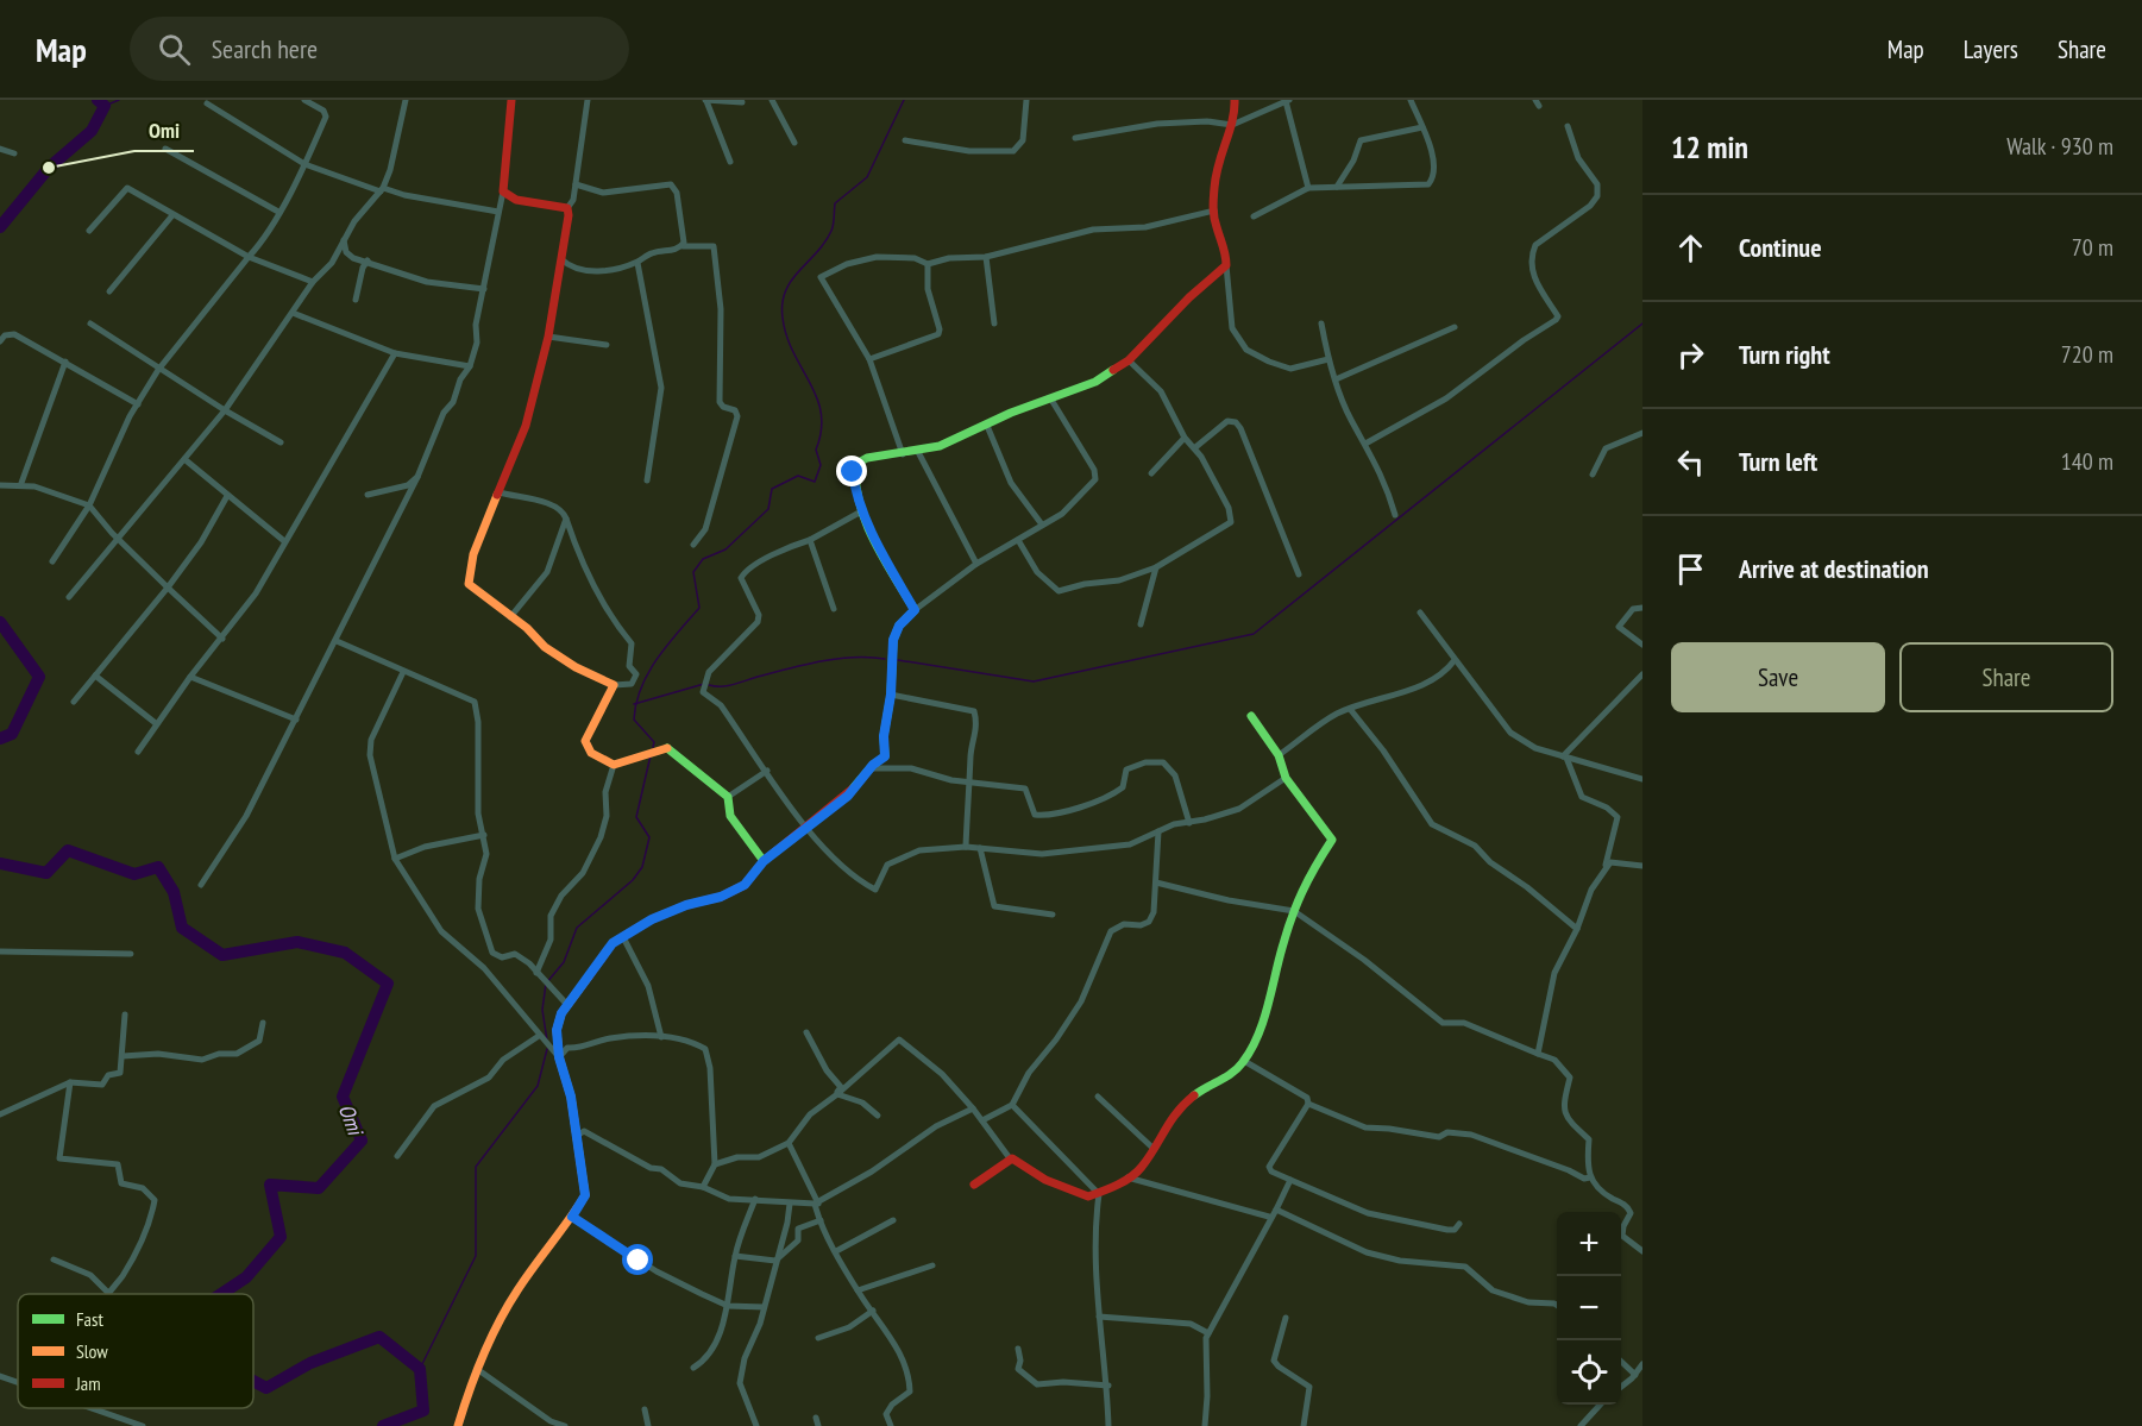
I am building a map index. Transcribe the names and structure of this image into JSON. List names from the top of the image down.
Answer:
{
  "water": ["Omi"],
  "places": ["Omi"],
  "legend": ["Fast", "Slow", "Jam"],
  "page": {
    "header": "Map",
    "search": "Search here",
    "nav": ["Map", "Layers", "Share"],
    "heading": ["12 min", "Walk · 930 m"],
    "list": [
      ["Continue", "70 m"],
      ["Turn right", "720 m"],
      ["Turn left", "140 m"],
      "Arrive at destination"
    ],
    "buttons": ["Save", "Share"],
    "map_buttons": ["+", "−"]
  }
}
